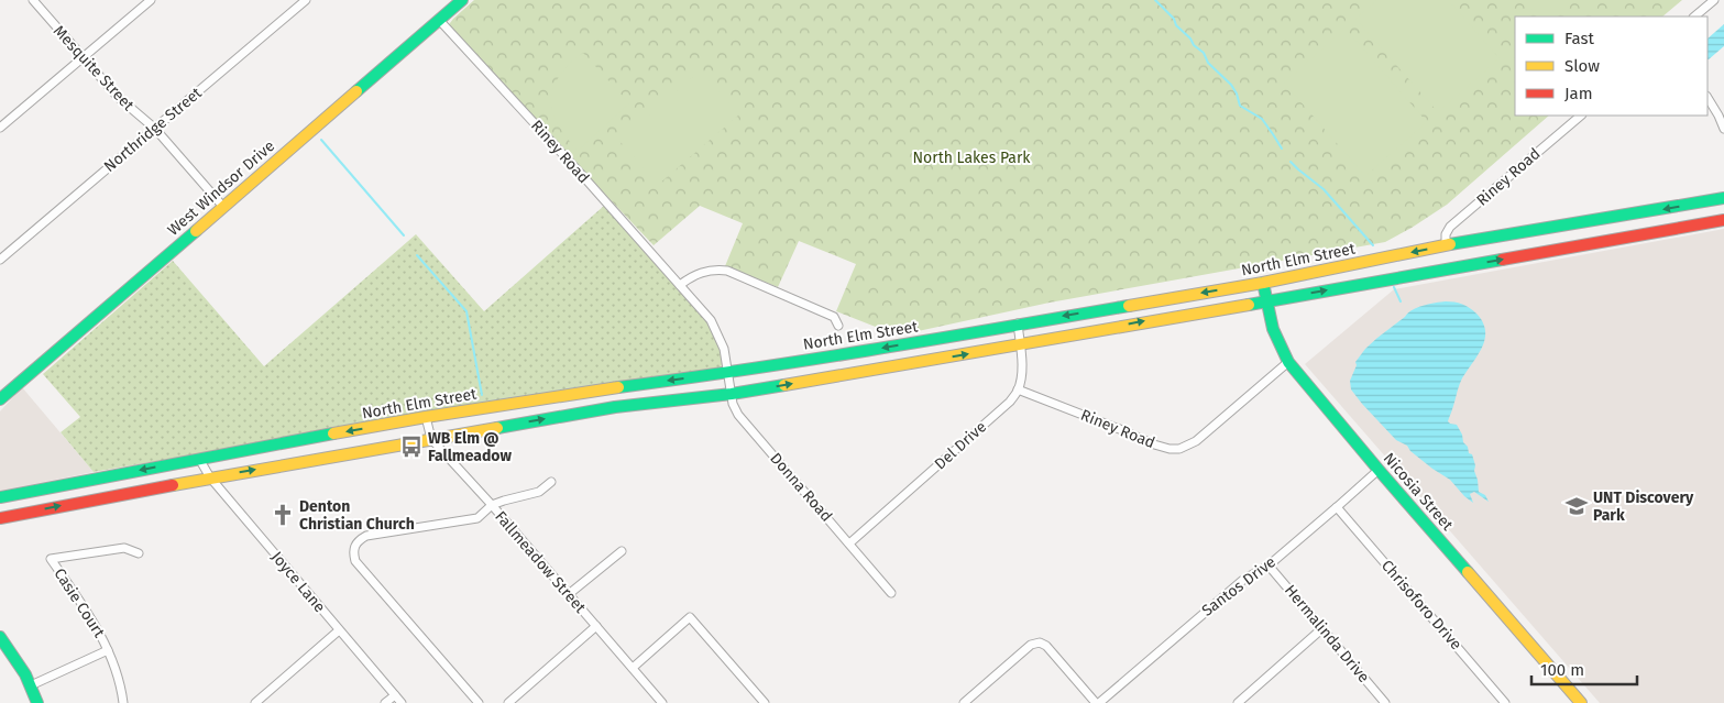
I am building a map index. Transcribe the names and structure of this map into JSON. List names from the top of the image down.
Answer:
{
  "streets": {
    "main road": ["West Windsor Drive", "North Elm Street", "Nicosia Street"],
    "street": [
      "Mesquite Street",
      "Northridge Street",
      "Riney Road",
      "Del Drive",
      "Donna Road",
      "Fallmeadow Street",
      "Joyce Lane",
      "Santos Drive",
      "Casie Court",
      "Chrisoforo Drive",
      "Hermalinda Drive"
    ]
  },
  "crossings": [
    ["Mesquite Street", "Northridge Street"],
    ["Mesquite Street", "West Windsor Drive"],
    ["Riney Road", "West Windsor Drive"],
    ["Riney Road", "North Elm Street"],
    ["Riney Road", "Del Drive"],
    ["Riney Road", "Donna Road"],
    ["Riney Road", "Nicosia Street"],
    ["North Elm Street", "Donna Road"],
    ["North Elm Street", "Nicosia Street"],
    ["North Elm Street", "Fallmeadow Street"],
    ["North Elm Street", "Joyce Lane"],
    ["Del Drive", "Donna Road"],
    ["Nicosia Street", "Santos Drive"],
    ["Santos Drive", "Chrisoforo Drive"],
    ["Santos Drive", "Hermalinda Drive"]
  ],
  "parks": ["North Lakes Park"],
  "places": {
    "bus stop": ["WB Elm @ Fallmeadow"],
    "school or university": ["UNT Discovery Park"],
    "church": ["Denton Christian Church"]
  },
  "legend": ["Fast", "Slow", "Jam"],
  "scale_bar": "100 m"
}
